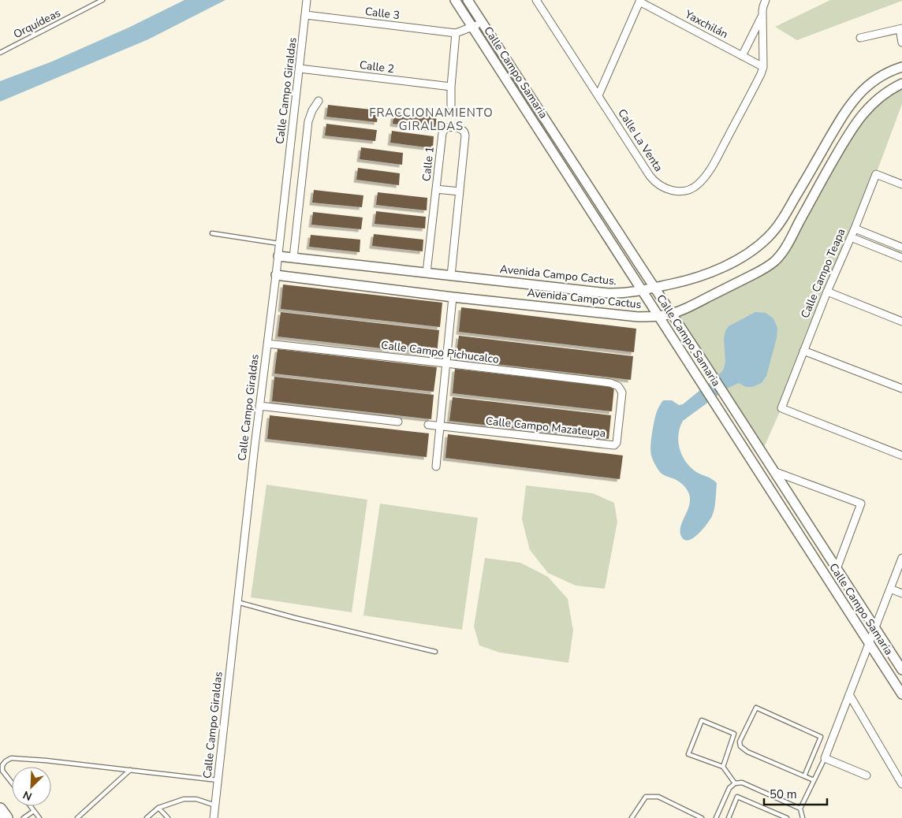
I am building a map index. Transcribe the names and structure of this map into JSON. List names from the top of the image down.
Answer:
{
  "streets": {
    "street": [
      "Calle 3",
      "Yaxchilán",
      "Calle 2",
      "Calle Campo Samaria",
      "Calle Campo Giraldas",
      "Calle La Venta",
      "Calle 1",
      "Calle Campo Teapa",
      "Avenida Campo Cactus.",
      "Avenida Campo Cactus",
      "Calle Campo Pichucalco",
      "Calle Campo Mazateupa"
    ],
    "lane": ["Orquídeas"]
  },
  "crossings": [
    ["Calle 3", "Calle Campo Giraldas"],
    ["Yaxchilán", "Calle La Venta"],
    ["Calle 2", "Calle Campo Giraldas"],
    ["Calle Campo Samaria", "Avenida Campo Cactus."],
    ["Calle Campo Samaria", "Avenida Campo Cactus"],
    ["Calle Campo Giraldas", "Avenida Campo Cactus."],
    ["Calle Campo Giraldas", "Avenida Campo Cactus"],
    ["Calle Campo Giraldas", "Calle Campo Pichucalco"],
    ["Calle 1", "Avenida Campo Cactus."],
    ["Calle Campo Pichucalco", "Calle Campo Mazateupa"]
  ],
  "districts": ["FRACCIONAMIENTO GIRALDAS"],
  "scale_bar": "50 m",
  "north": "bottom left"
}
